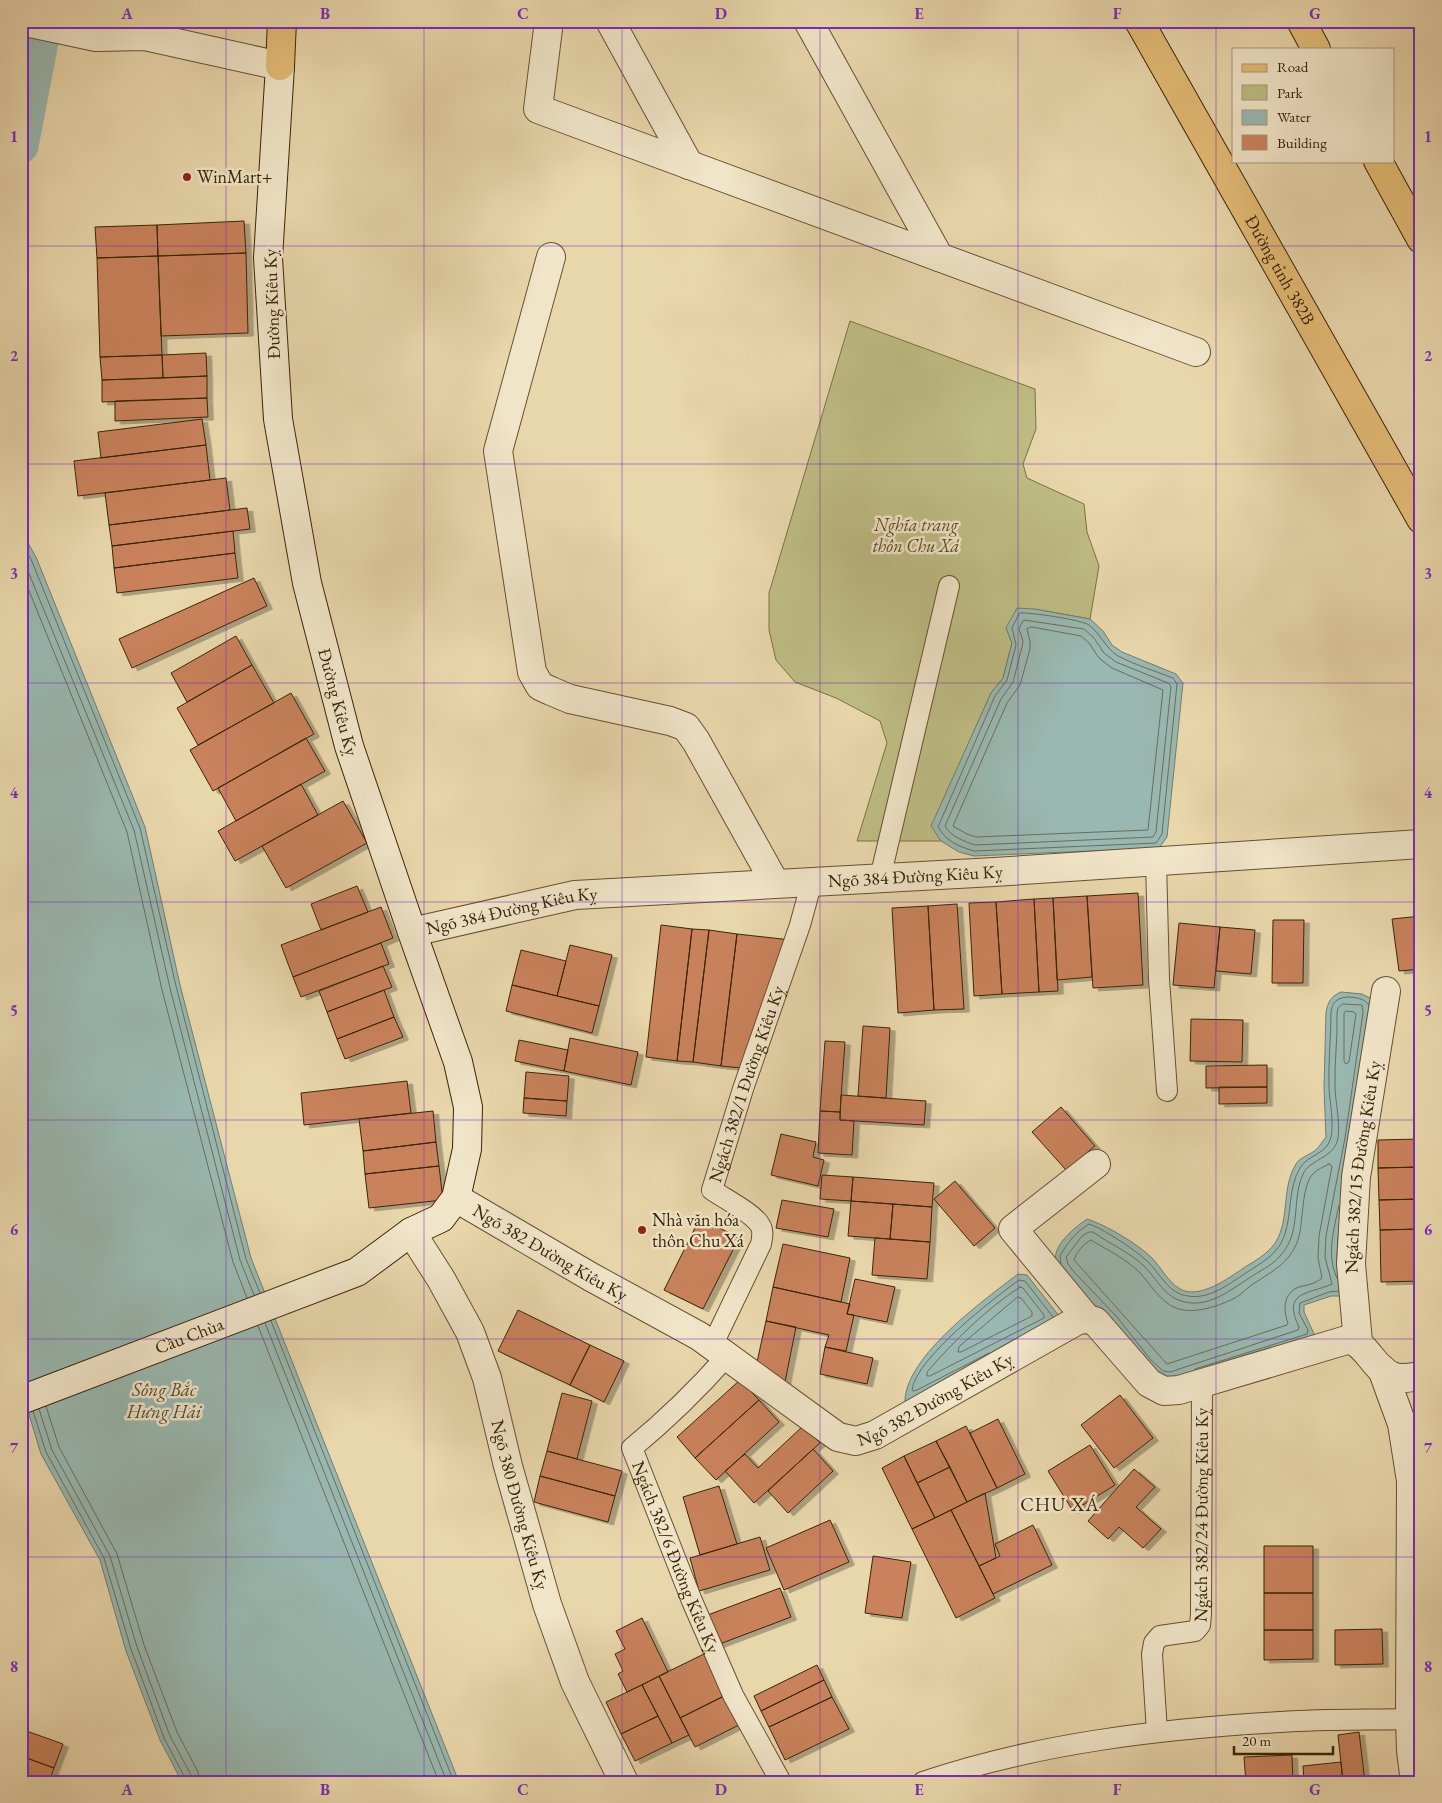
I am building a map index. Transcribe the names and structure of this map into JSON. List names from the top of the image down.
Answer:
{
  "streets": {
    "main road": ["Đường tỉnh 382B"],
    "street": [
      "Đường Kiêu Kỵ",
      "Ngõ 384 Đường Kiêu Kỵ",
      "Ngách 382/15 Đường Kiêu Kỵ",
      "Ngõ 382 Đường Kiêu Kỵ",
      "Cầu Chùa",
      "Ngõ 380 Đường Kiêu Kỵ"
    ],
    "lane": ["Ngách 382/1 Đường Kiêu Kỵ", "Ngách 382/24 Đường Kiêu Kỵ", "Ngách 382/6 Đường Kiêu Kỵ"]
  },
  "crossings": [
    ["Đường Kiêu Kỵ", "Ngõ 384 Đường Kiêu Kỵ"],
    ["Đường Kiêu Kỵ", "Ngõ 382 Đường Kiêu Kỵ"],
    ["Đường Kiêu Kỵ", "Cầu Chùa"],
    ["Đường Kiêu Kỵ", "Ngõ 380 Đường Kiêu Kỵ"],
    ["Ngõ 384 Đường Kiêu Kỵ", "Ngách 382/1 Đường Kiêu Kỵ"],
    ["Ngách 382/1 Đường Kiêu Kỵ", "Ngõ 382 Đường Kiêu Kỵ"],
    ["Ngách 382/1 Đường Kiêu Kỵ", "Ngách 382/6 Đường Kiêu Kỵ"],
    ["Ngõ 382 Đường Kiêu Kỵ", "Ngách 382/6 Đường Kiêu Kỵ"]
  ],
  "districts": ["CHU XÁ"],
  "water": ["Sông Bắc Hưng Hải"],
  "parks": ["Nghĩa trang thôn Chu Xá"],
  "places": ["WinMart+", "Nhà văn hóa thôn Chu Xá"],
  "legend": [
    "Road",
    "Park",
    "Water",
    "Building"
  ],
  "scale_bar": "20 m",
  "grid": {
    "columns": [
      "A",
      "B",
      "C",
      "D",
      "E",
      "F",
      "G"
    ],
    "rows": [
      "1",
      "2",
      "3",
      "4",
      "5",
      "6",
      "7",
      "8"
    ]
  }
}
